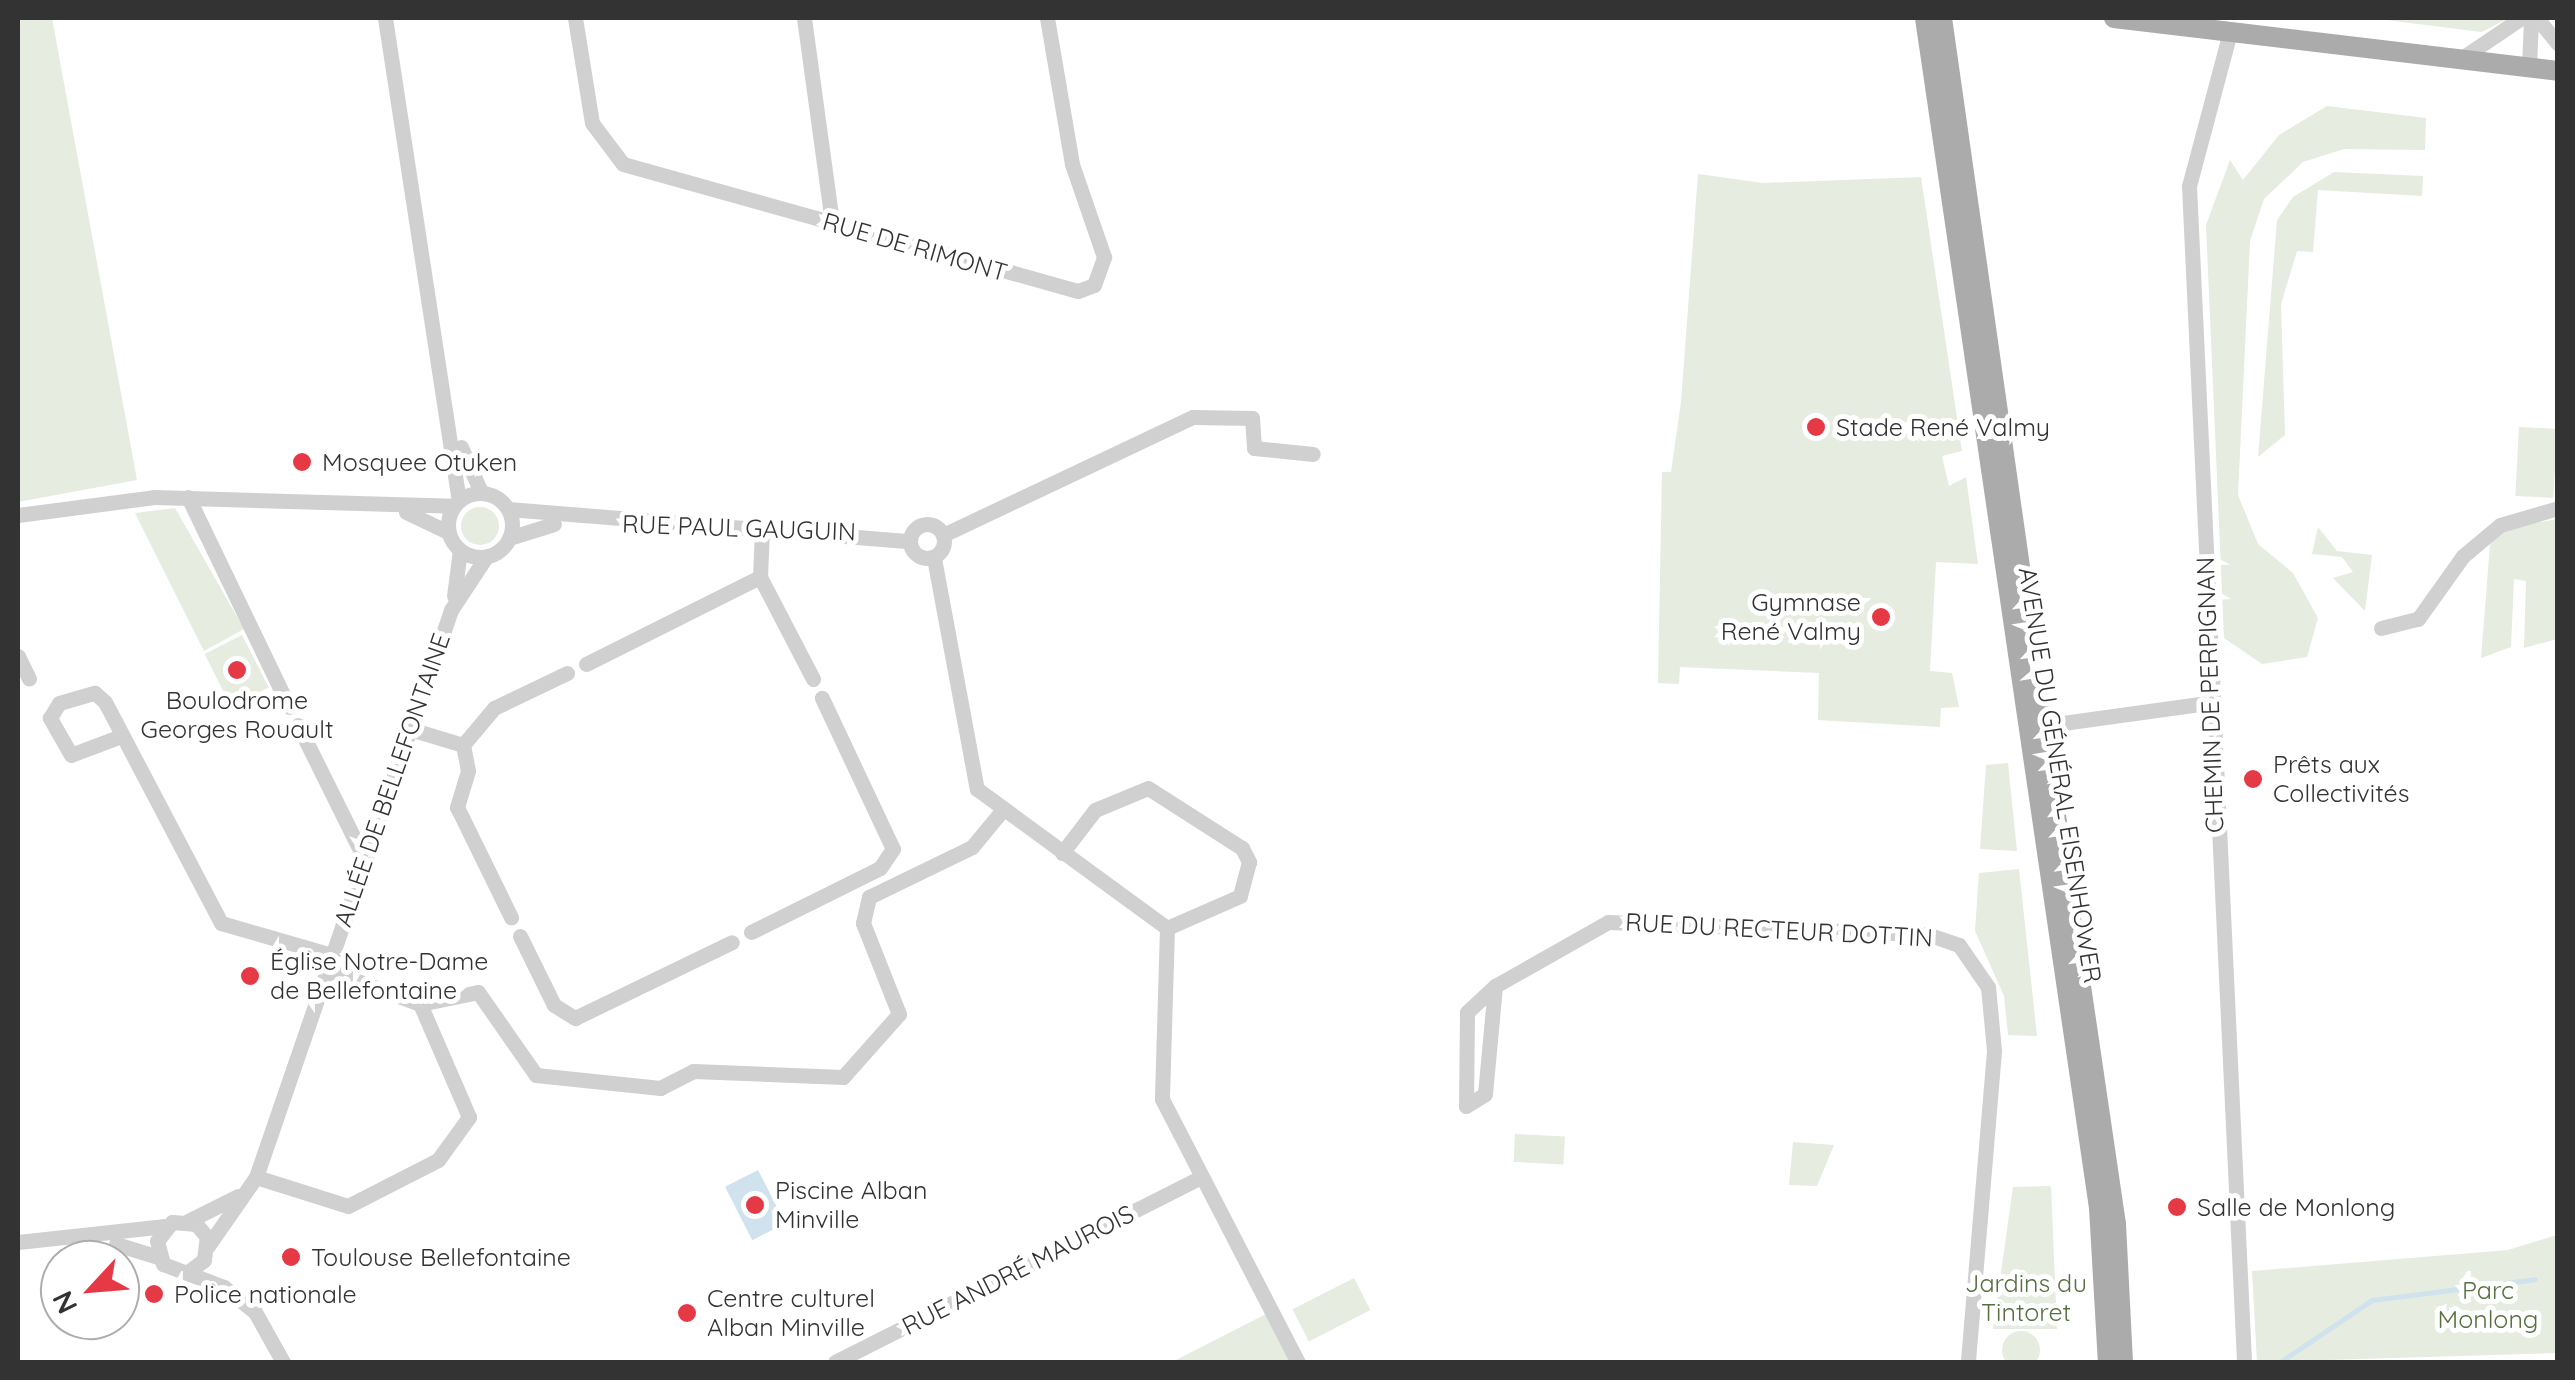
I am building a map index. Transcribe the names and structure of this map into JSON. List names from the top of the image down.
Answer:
{
  "streets": {
    "main road": ["AVENUE DU GÉNÉRAL EISENHOWER"],
    "street": [
      "RUE DE RIMONT",
      "RUE PAUL GAUGUIN",
      "CHEMIN DE PERPIGNAN",
      "ALLÉE DE BELLEFONTAINE",
      "RUE DU RECTEUR DOTTIN",
      "RUE ANDRÉ MAUROIS"
    ]
  },
  "crossings": [
    ["RUE PAUL GAUGUIN", "ALLÉE DE BELLEFONTAINE"]
  ],
  "parks": ["Jardins du Tintoret", "Parc Monlong"],
  "places": [
    "Stade René Valmy",
    "Mosquee Otuken",
    "Gymnase René Valmy",
    "Boulodrome Georges Rouault",
    "Prêts aux Collectivités",
    "Église Notre-Dame de Bellefontaine",
    "Piscine Alban Minville",
    "Salle de Monlong",
    "Toulouse Bellefontaine",
    "Police nationale",
    "Centre culturel Alban Minville"
  ],
  "north": "bottom left"
}
